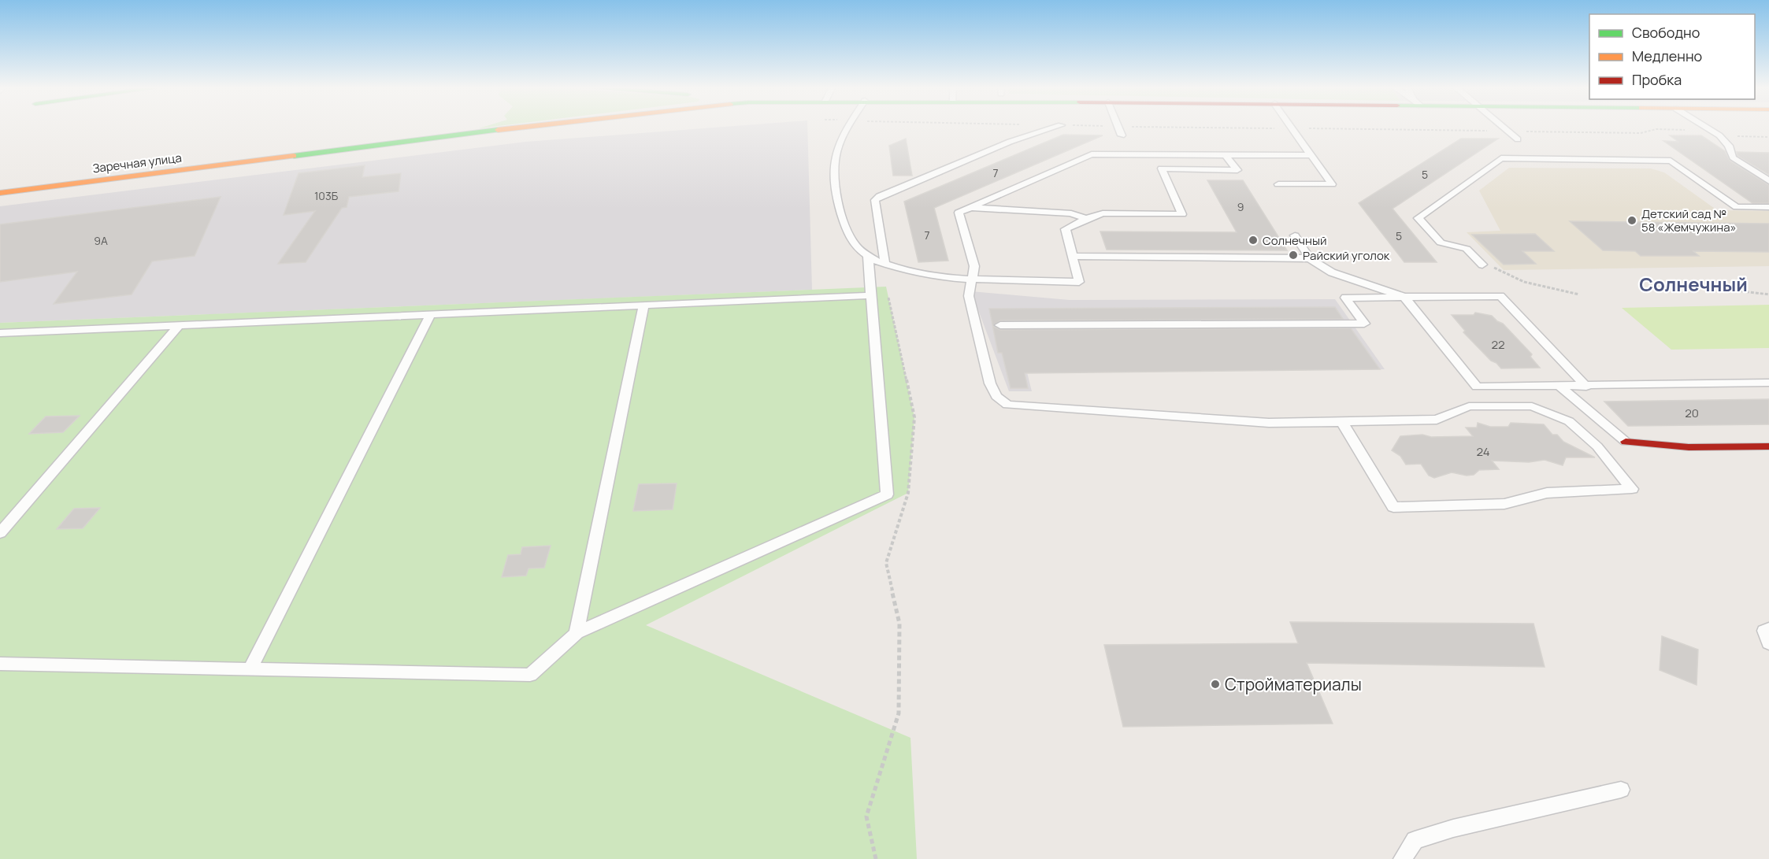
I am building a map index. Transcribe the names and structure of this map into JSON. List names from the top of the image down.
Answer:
{
  "streets": {
    "street": ["Заречная улица"]
  },
  "districts": ["Солнечный"],
  "places": [
    "Детский сад № 58 «Жемчужина»",
    "Солнечный",
    "Райский уголок",
    "Стройматериалы"
  ],
  "house_numbers": [
    "7",
    "5",
    "103Б",
    "9",
    "7",
    "5",
    "9А",
    "22",
    "20",
    "24"
  ],
  "legend": ["Свободно", "Медленно", "Пробка"]
}
